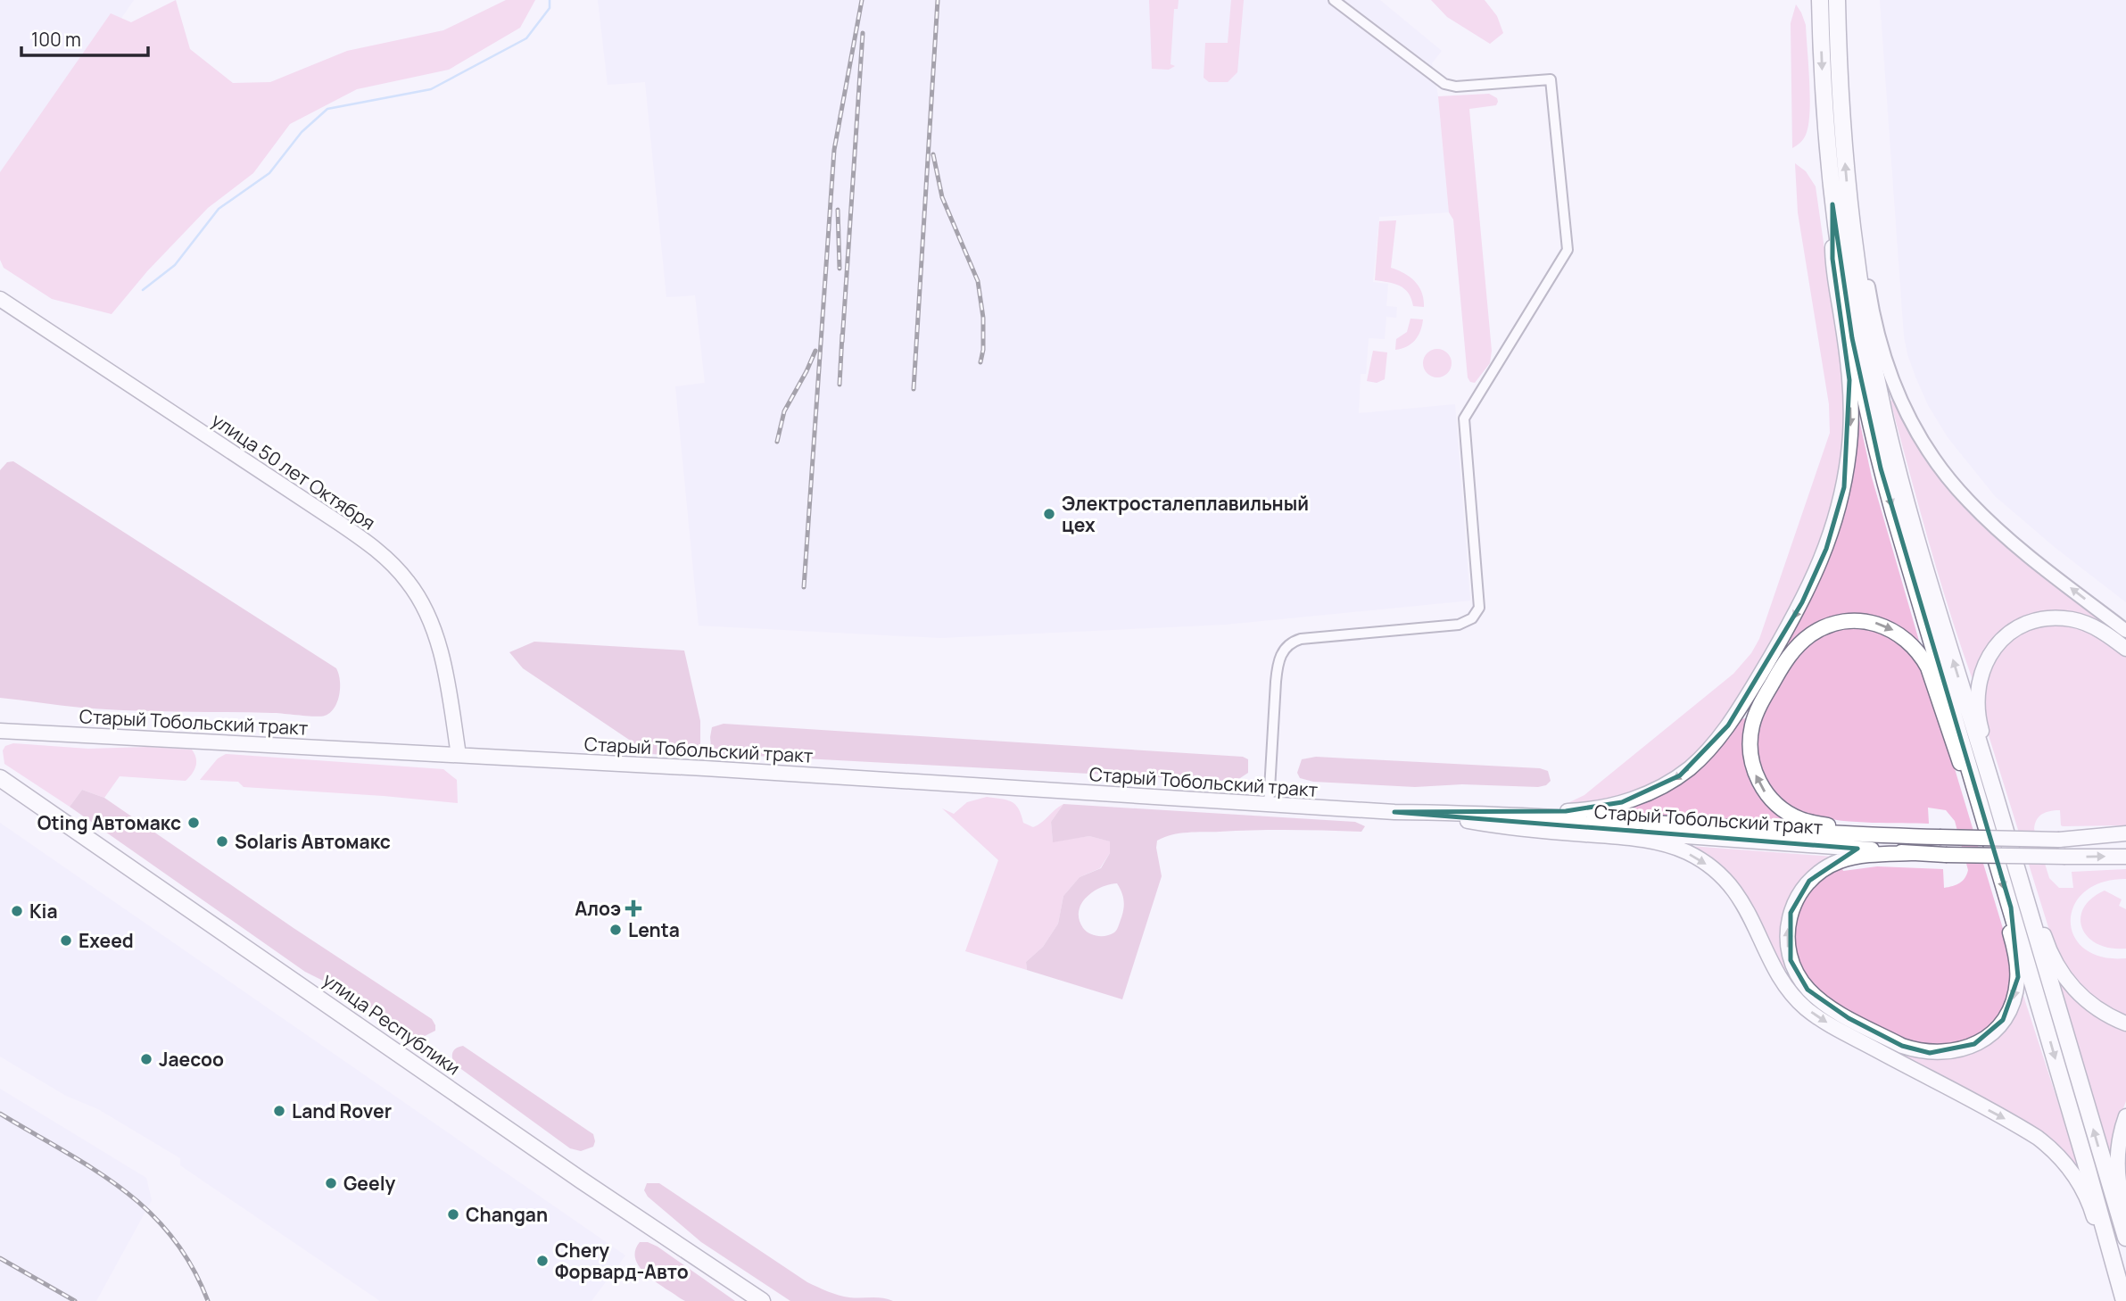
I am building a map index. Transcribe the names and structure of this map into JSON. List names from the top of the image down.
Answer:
{
  "streets": {
    "main road": ["улица 50 лет Октября", "Старый Тобольский тракт", "улица Республики"]
  },
  "crossings": [
    ["улица 50 лет Октября", "Старый Тобольский тракт"]
  ],
  "places": {
    "other": [
      "Электросталеплавильный цех",
      "Oting Автомакс",
      "Solaris Автомакс",
      "Kia",
      "Lenta",
      "Exeed",
      "Jaecoo",
      "Land Rover",
      "Geely",
      "Changan",
      "Chery Форвард-Авто"
    ],
    "health": ["Алоэ"]
  },
  "scale_bar": "100 m"
}
